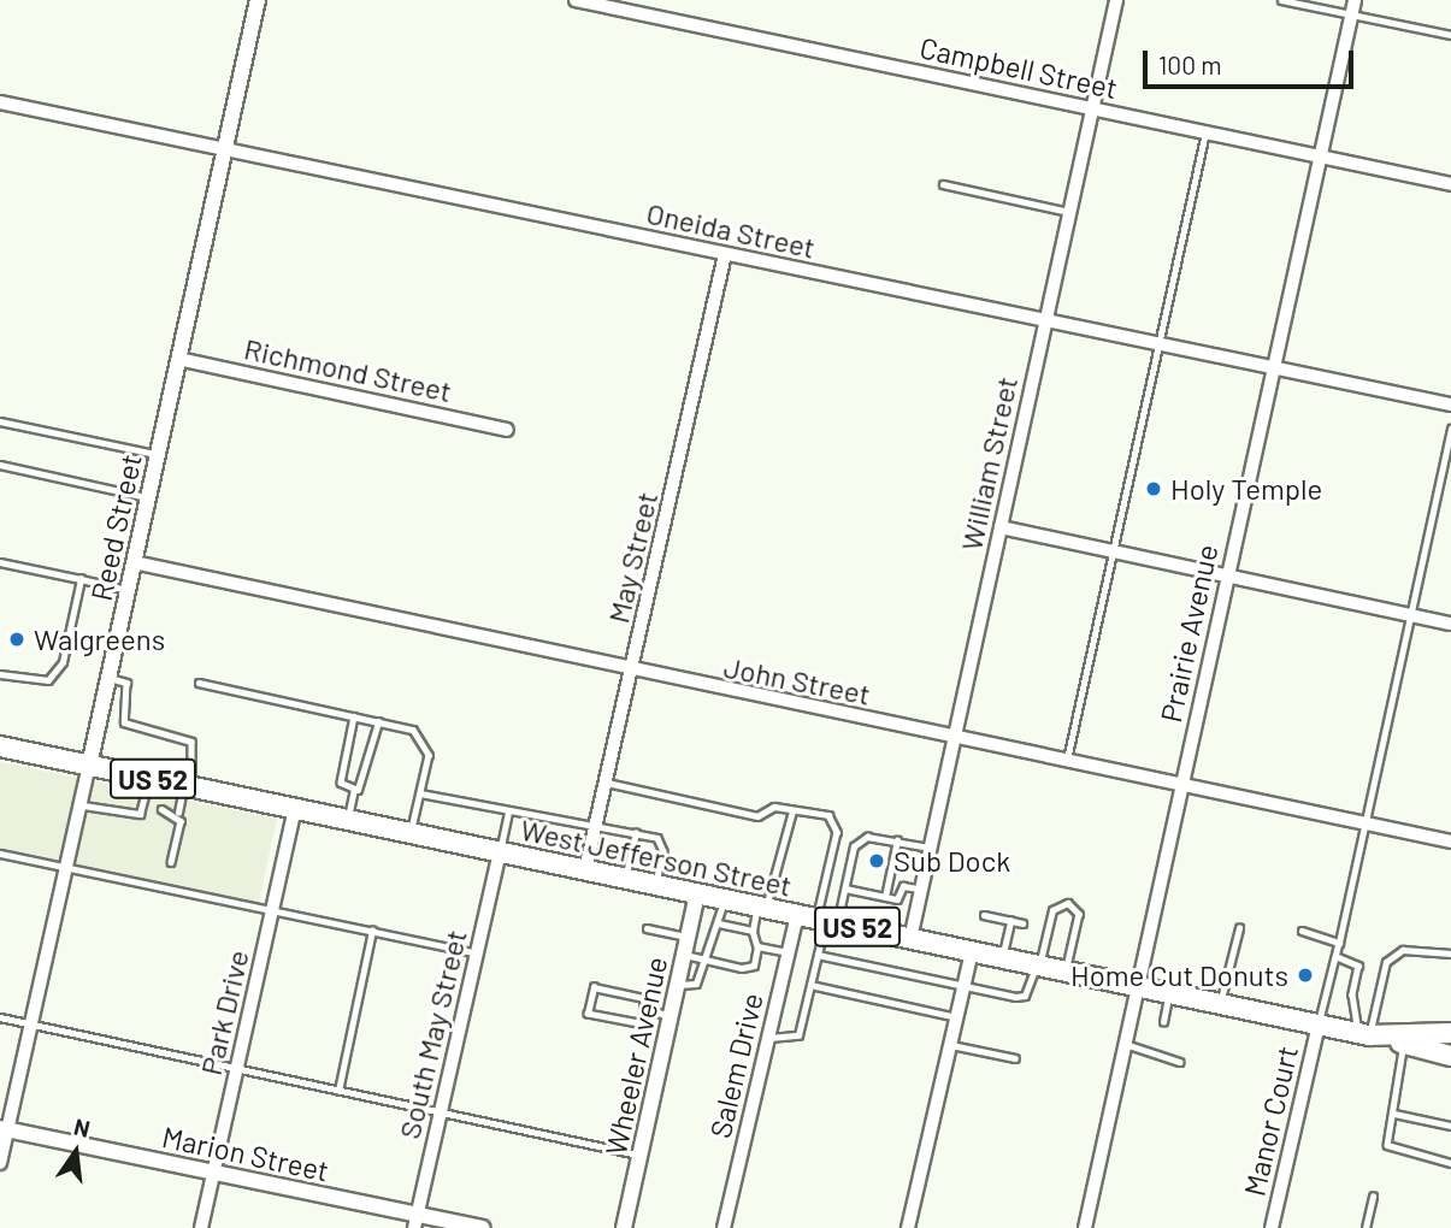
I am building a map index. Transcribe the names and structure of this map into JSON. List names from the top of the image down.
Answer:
{
  "streets": {
    "main road": ["US 52", "West Jefferson Street"],
    "street": [
      "Campbell Street",
      "Oneida Street",
      "Richmond Street",
      "William Street",
      "Reed Street",
      "May Street",
      "Prairie Avenue",
      "John Street",
      "Park Drive",
      "South May Street",
      "Wheeler Avenue",
      "Salem Drive",
      "Manor Court",
      "Marion Street"
    ]
  },
  "crossings": [
    ["Campbell Street", "William Street"],
    ["Campbell Street", "Prairie Avenue"],
    ["Oneida Street", "William Street"],
    ["Oneida Street", "Reed Street"],
    ["Oneida Street", "May Street"],
    ["Oneida Street", "Prairie Avenue"],
    ["Richmond Street", "Reed Street"],
    ["William Street", "John Street"],
    ["William Street", "West Jefferson Street"],
    ["Reed Street", "John Street"],
    ["Reed Street", "West Jefferson Street"],
    ["Reed Street", "Marion Street"],
    ["May Street", "John Street"],
    ["May Street", "West Jefferson Street"],
    ["Prairie Avenue", "John Street"],
    ["Prairie Avenue", "West Jefferson Street"],
    ["US 52", "West Jefferson Street"],
    ["West Jefferson Street", "Park Drive"],
    ["West Jefferson Street", "South May Street"],
    ["West Jefferson Street", "Wheeler Avenue"],
    ["West Jefferson Street", "Salem Drive"],
    ["West Jefferson Street", "Manor Court"],
    ["Park Drive", "Marion Street"],
    ["South May Street", "Marion Street"]
  ],
  "places": [
    "Holy Temple",
    "Walgreens",
    "Sub Dock",
    "Home Cut Donuts"
  ],
  "scale_bar": "100 m",
  "north": "top"
}
